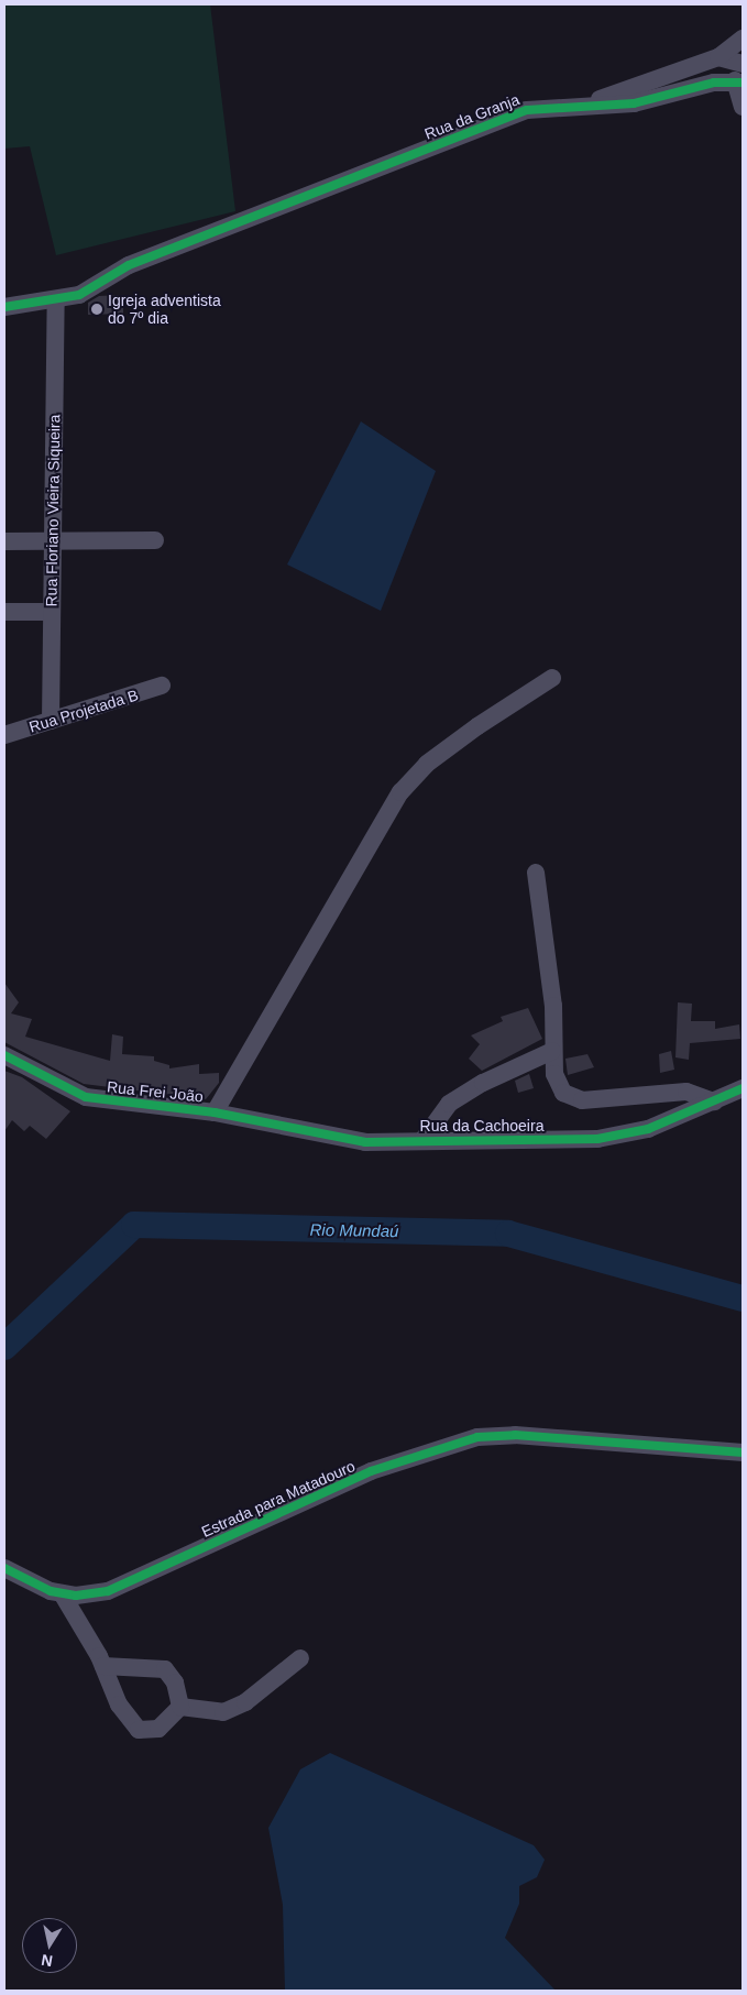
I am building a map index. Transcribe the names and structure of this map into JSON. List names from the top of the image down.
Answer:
{
  "streets": {
    "street": [
      "Rua da Granja",
      "Rua Floriano Vieira Siqueira",
      "Rua Projetada B",
      "Rua Frei João",
      "Rua da Cachoeira",
      "Estrada para Matadouro"
    ]
  },
  "crossings": [
    ["Rua da Granja", "Rua Floriano Vieira Siqueira"],
    ["Rua Floriano Vieira Siqueira", "Rua Projetada B"],
    ["Rua Frei João", "Rua da Cachoeira"]
  ],
  "water": ["Rio Mundaú"],
  "places": ["Igreja adventista do 7º dia"],
  "north": "bottom"
}
